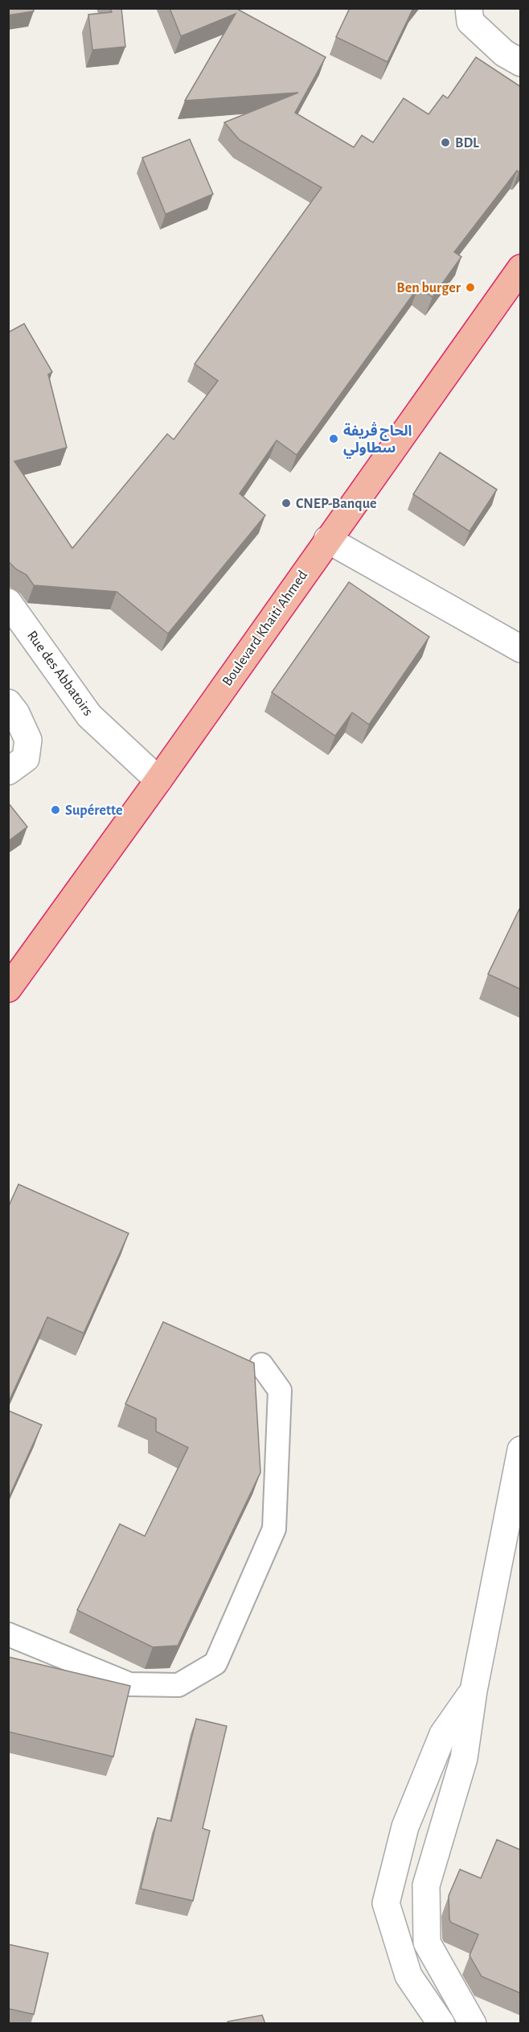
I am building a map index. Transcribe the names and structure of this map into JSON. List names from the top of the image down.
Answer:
{
  "streets": {
    "highway": ["Boulevard Khaiti Ahmed"],
    "street": ["Rue des Abbatoirs"]
  },
  "crossings": [
    ["Boulevard Khaiti Ahmed", "Rue des Abbatoirs"]
  ],
  "places": [
    "BDL",
    "Ben burger",
    "الحاج ڨريفة سطاولي",
    "CNEP-Banque",
    "Supérette"
  ]
}
